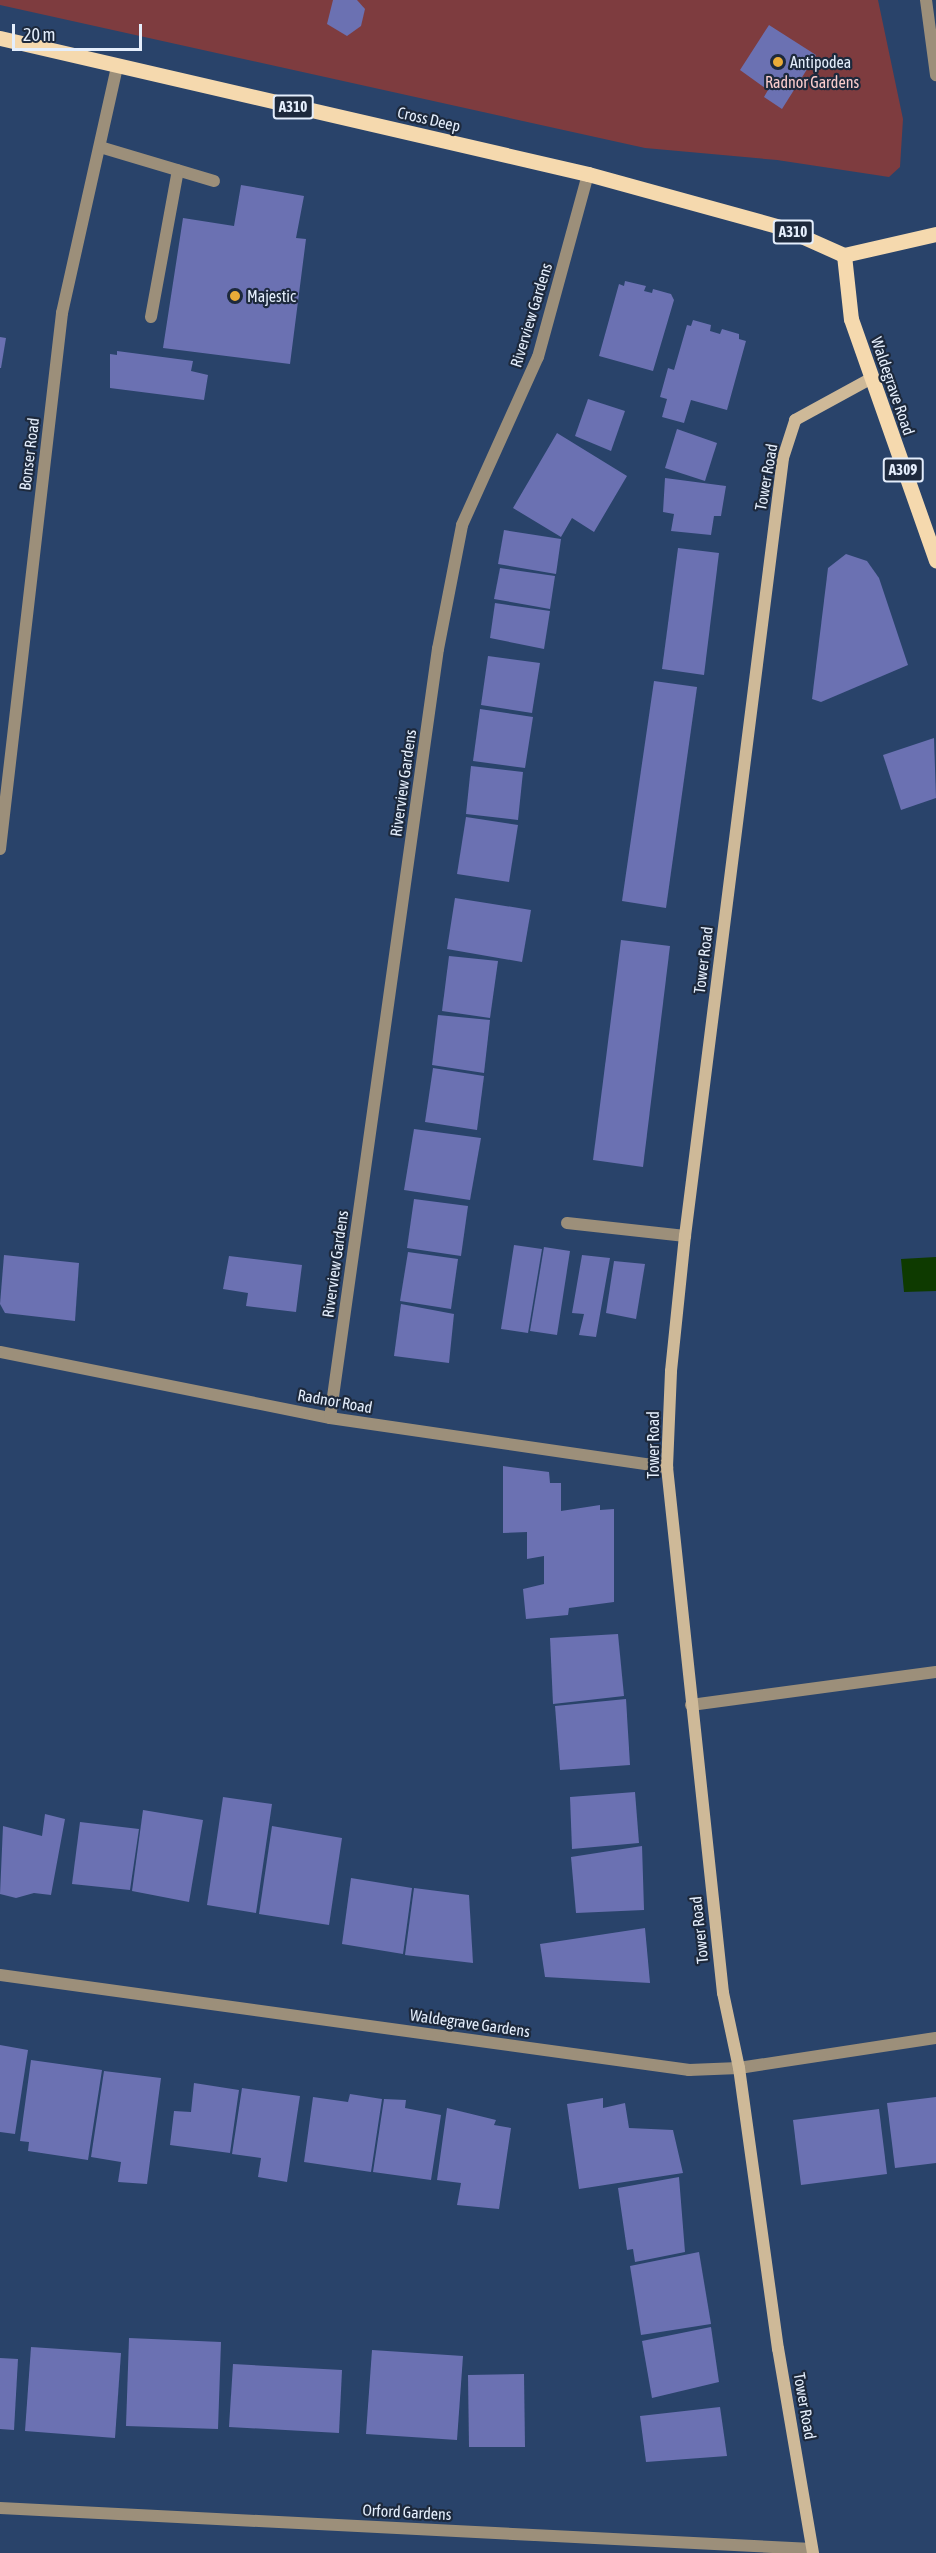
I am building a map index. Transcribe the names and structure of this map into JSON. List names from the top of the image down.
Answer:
{
  "streets": {
    "main road": [
      "A310",
      "Cross Deep",
      "Waldegrave Road",
      "A309"
    ],
    "street": [
      "Riverview Gardens",
      "Bonser Road",
      "Tower Road",
      "Radnor Road",
      "Waldegrave Gardens",
      "Orford Gardens"
    ]
  },
  "crossings": [
    ["Cross Deep", "Riverview Gardens"],
    ["Cross Deep", "Waldegrave Road"],
    ["Cross Deep", "Bonser Road"],
    ["Riverview Gardens", "Radnor Road"],
    ["Waldegrave Road", "Tower Road"],
    ["Tower Road", "Radnor Road"],
    ["Tower Road", "Waldegrave Gardens"],
    ["Tower Road", "Orford Gardens"]
  ],
  "parks": ["Radnor Gardens"],
  "places": ["Antipodea", "Majestic"],
  "scale_bar": "20 m"
}
